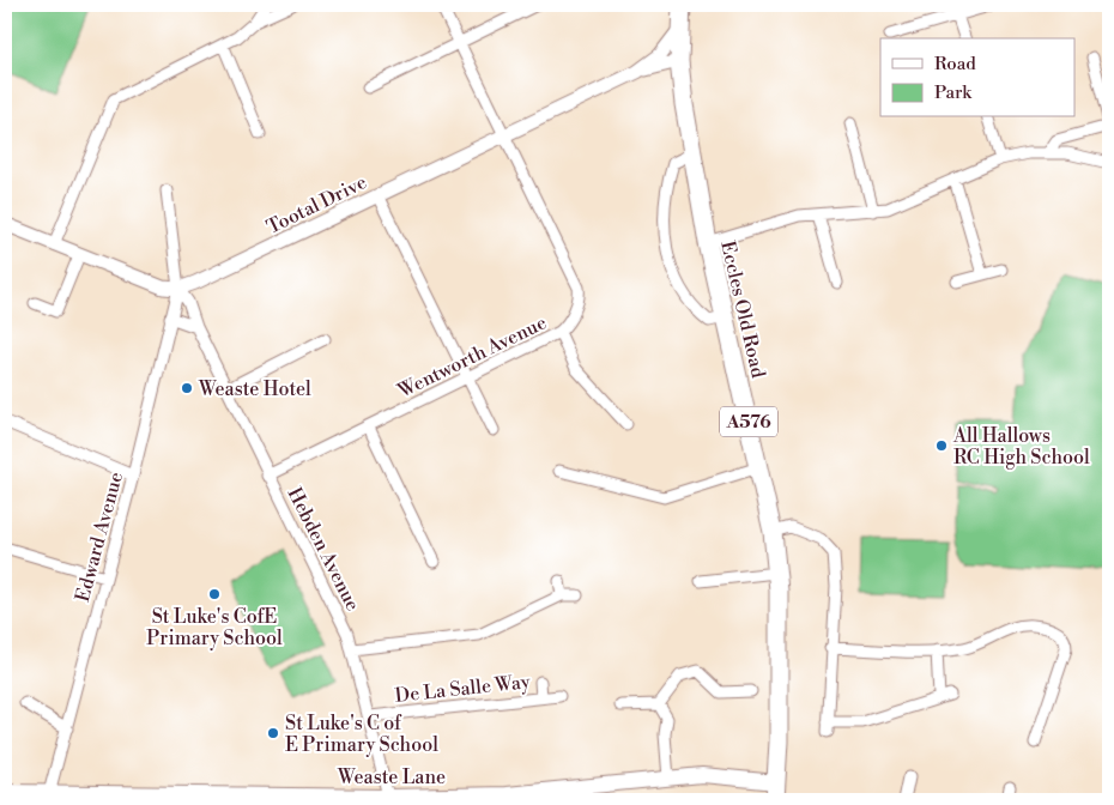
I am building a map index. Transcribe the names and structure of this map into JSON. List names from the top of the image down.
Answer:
{
  "streets": {
    "main road": ["Eccles Old Road", "A576", "Weaste Lane"],
    "street": [
      "Tootal Drive",
      "Wentworth Avenue",
      "Edward Avenue",
      "Hebden Avenue",
      "De La Salle Way"
    ]
  },
  "crossings": [
    ["Tootal Drive", "Eccles Old Road"],
    ["Tootal Drive", "Wentworth Avenue"],
    ["Tootal Drive", "Edward Avenue"],
    ["Tootal Drive", "Hebden Avenue"],
    ["Eccles Old Road", "Weaste Lane"],
    ["Wentworth Avenue", "Hebden Avenue"],
    ["Edward Avenue", "Hebden Avenue"],
    ["Edward Avenue", "Weaste Lane"],
    ["Hebden Avenue", "De La Salle Way"],
    ["Hebden Avenue", "Weaste Lane"]
  ],
  "places": [
    "Weaste Hotel",
    "All Hallows RC High School",
    "St Luke's CofE Primary School",
    "St Luke's C of E Primary School"
  ],
  "legend": ["Road", "Park"]
}
